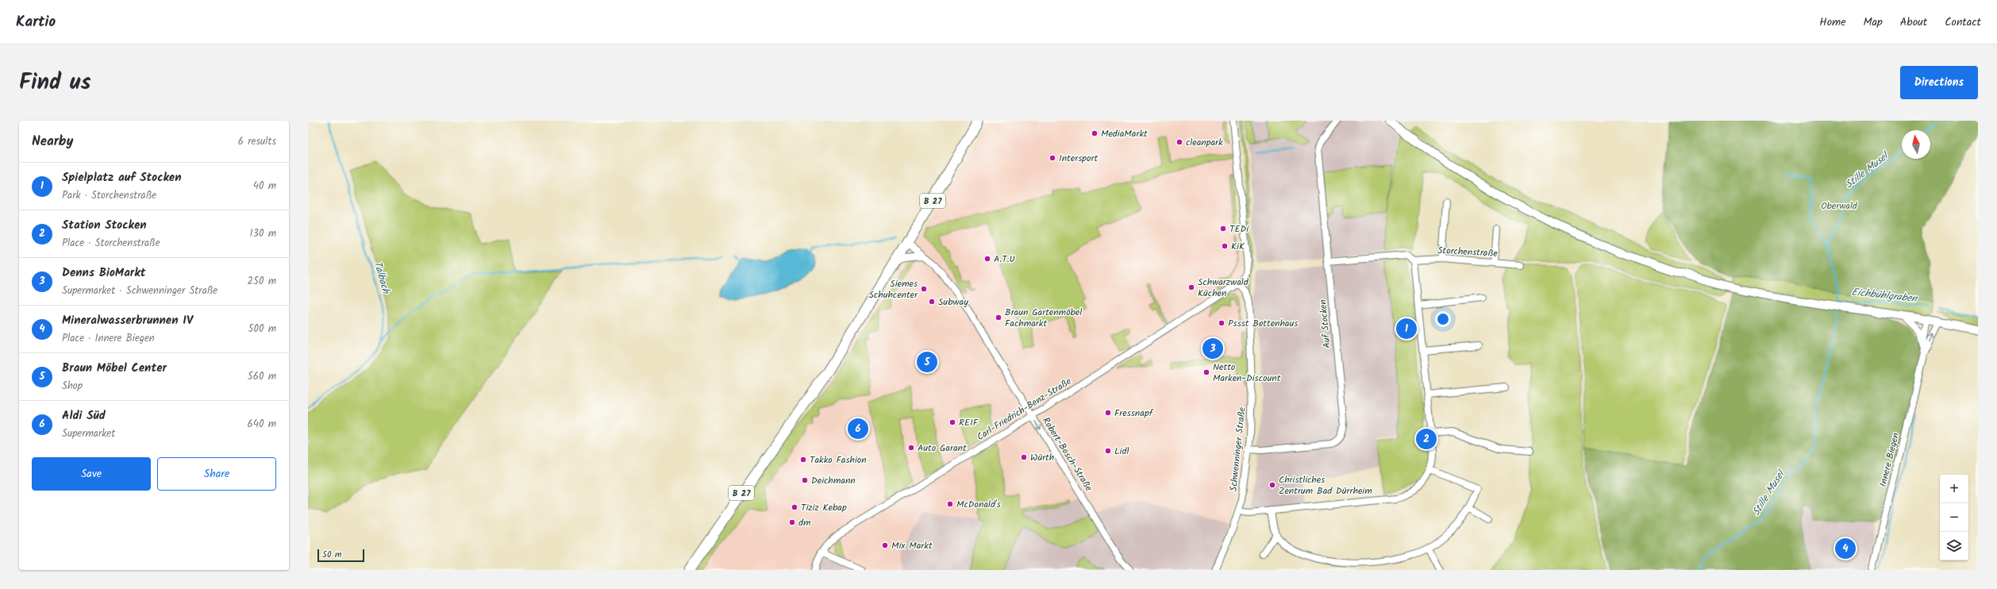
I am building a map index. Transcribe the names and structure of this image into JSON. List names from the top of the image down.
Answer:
{
  "streets": {
    "main road": ["B 27"],
    "street": [
      "Storchenstraße",
      "Auf Stocken",
      "Carl-Friedrich-Benz-Straße",
      "Schwenninger Straße",
      "Robert-Bosch-Straße",
      "Innere Biegen"
    ]
  },
  "crossings": [
    ["B 27", "Robert-Bosch-Straße"],
    ["Storchenstraße", "Auf Stocken"],
    ["Auf Stocken", "Schwenninger Straße"],
    ["Carl-Friedrich-Benz-Straße", "Schwenninger Straße"],
    ["Carl-Friedrich-Benz-Straße", "Robert-Bosch-Straße"]
  ],
  "one_way": ["Robert-Bosch-Straße"],
  "water": ["Stille Musel", "Talbach", "Eichbühlgraben"],
  "parks": ["Oberwald"],
  "places": [
    "MediaMarkt",
    "cleanpark",
    "Intersport",
    "TEDi",
    "KiK",
    "A.T.U",
    "Schwarzwald Küchen",
    "Siemes Schuhcenter",
    "Subway",
    "Braun Gartenmöbel Fachmarkt",
    "Pssst Bettenhaus",
    "Netto Marken-Discount",
    "Fressnapf",
    "REIF",
    "Auto Garant",
    "Lidl",
    "Würth",
    "Takko Fashion",
    "Deichmann",
    "Christliches Zentrum Bad Dürrheim",
    "McDonald's",
    "Tiziz Kebap",
    "dm",
    "Mix Markt"
  ],
  "scale_bar": "50 m",
  "north": "top",
  "page": {
    "header": "Kartio",
    "nav": [
      "Home",
      "Map",
      "About",
      "Contact"
    ],
    "title": "Find us",
    "buttons": [
      "Directions",
      ["Save", "Share"]
    ],
    "heading": ["Nearby", "6 results"],
    "list": [
      {
        "mark": "1",
        "name": "Spielplatz auf Stocken",
        "note": "Park · Storchenstraße",
        "value": "40 m"
      },
      {
        "mark": "2",
        "name": "Station Stocken",
        "note": "Place · Storchenstraße",
        "value": "130 m"
      },
      {
        "mark": "3",
        "name": "Denns BioMarkt",
        "note": "Supermarket · Schwenninger Straße",
        "value": "250 m"
      },
      {
        "mark": "4",
        "name": "Mineralwasserbrunnen IV",
        "note": "Place · Innere Biegen",
        "value": "500 m"
      },
      {
        "mark": "5",
        "name": "Braun Möbel Center",
        "note": "Shop",
        "value": "560 m"
      },
      {
        "mark": "6",
        "name": "Aldi Süd",
        "note": "Supermarket",
        "value": "640 m"
      }
    ],
    "pins": [
      "1",
      "3",
      "5",
      "6",
      "2",
      "4"
    ],
    "map_buttons": ["+", "−"],
    "scale": "50 m"
  }
}
